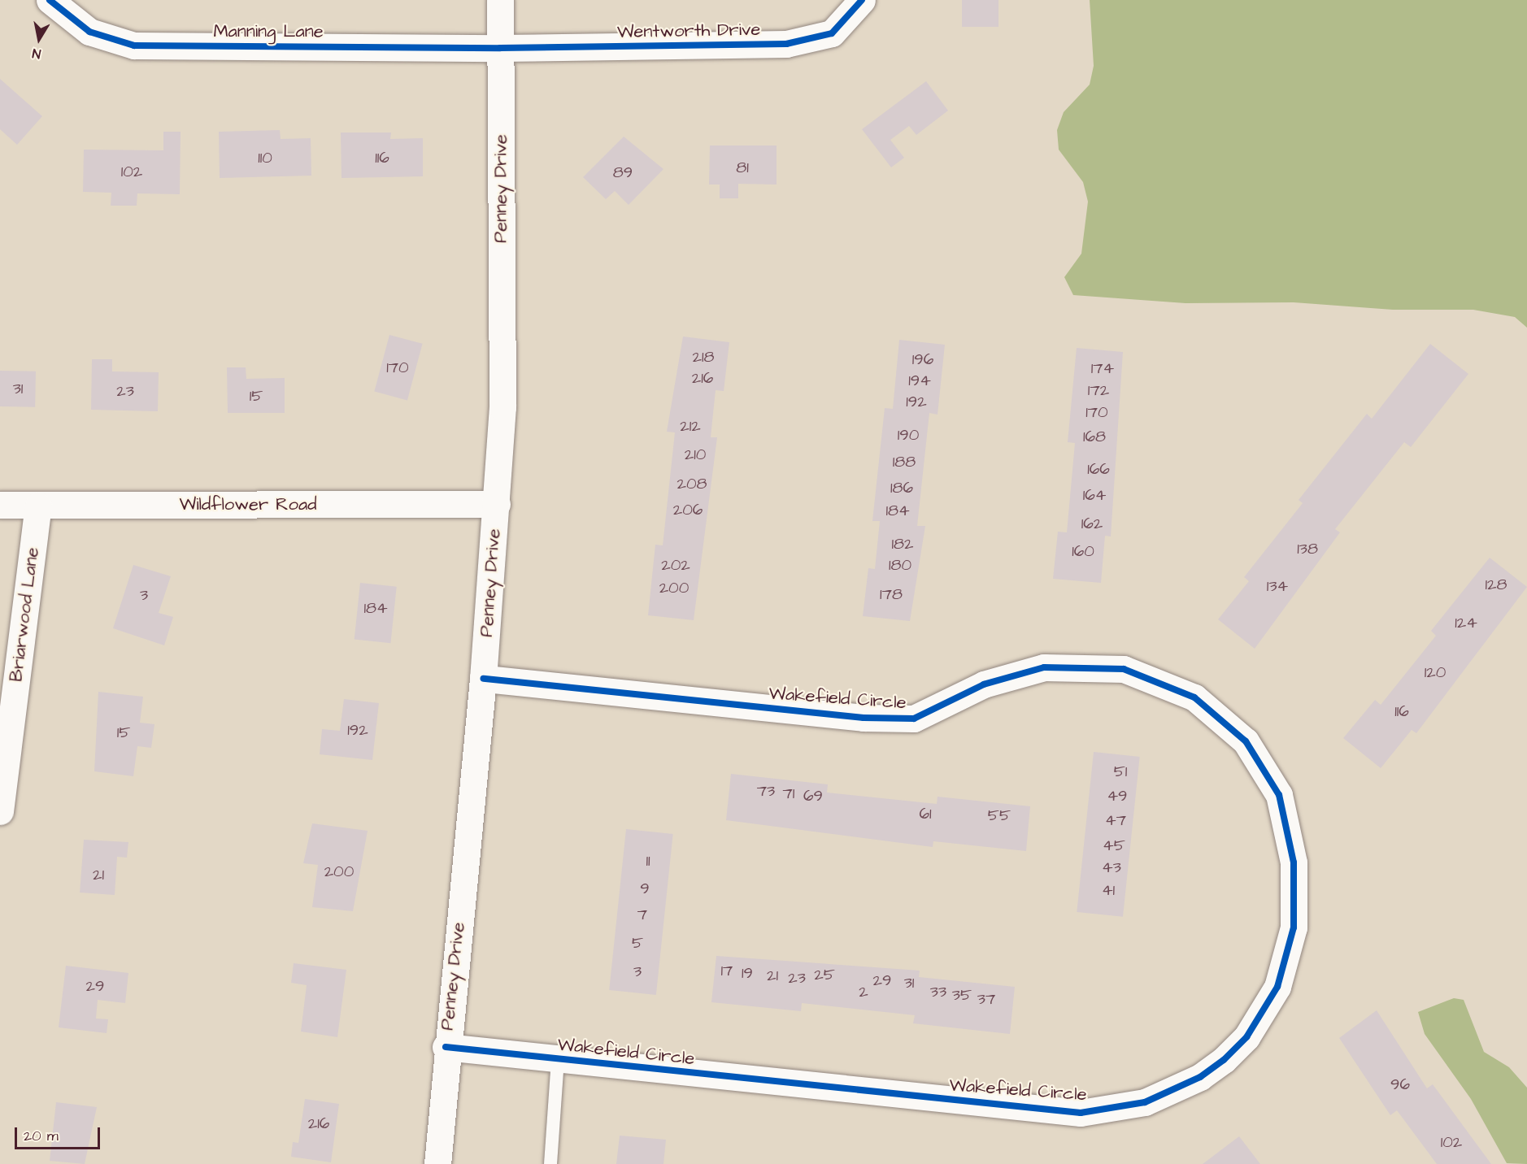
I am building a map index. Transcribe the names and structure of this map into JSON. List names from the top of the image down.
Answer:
{
  "streets": {
    "street": [
      "Wentworth Drive",
      "Manning Lane",
      "Penney Drive",
      "Wildflower Road",
      "Briarwood Lane",
      "Wakefield Circle"
    ]
  },
  "crossings": [
    ["Wentworth Drive", "Manning Lane"],
    ["Wentworth Drive", "Penney Drive"],
    ["Manning Lane", "Penney Drive"],
    ["Penney Drive", "Wildflower Road"],
    ["Penney Drive", "Wakefield Circle"],
    ["Wildflower Road", "Briarwood Lane"]
  ],
  "house_numbers": [
    "110",
    "116",
    "81",
    "102",
    "89",
    "218",
    "196",
    "170",
    "174",
    "216",
    "194",
    "31",
    "172",
    "23",
    "15",
    "192",
    "170",
    "212",
    "190",
    "168",
    "210",
    "188",
    "166",
    "208",
    "186",
    "164",
    "206",
    "184",
    "162",
    "182",
    "138",
    "160",
    "202",
    "180",
    "128",
    "134",
    "200",
    "178",
    "3",
    "184",
    "124",
    "120",
    "116",
    "192",
    "15",
    "51",
    "73",
    "71",
    "69",
    "49",
    "61",
    "55",
    "47",
    "45",
    "11",
    "43",
    "200",
    "21",
    "9",
    "41",
    "7",
    "5",
    "17",
    "3",
    "19",
    "25",
    "21",
    "23",
    "29",
    "31",
    "29",
    "2",
    "33",
    "35",
    "37",
    "96",
    "216",
    "102"
  ],
  "scale_bar": "20 m",
  "north": "bottom"
}
